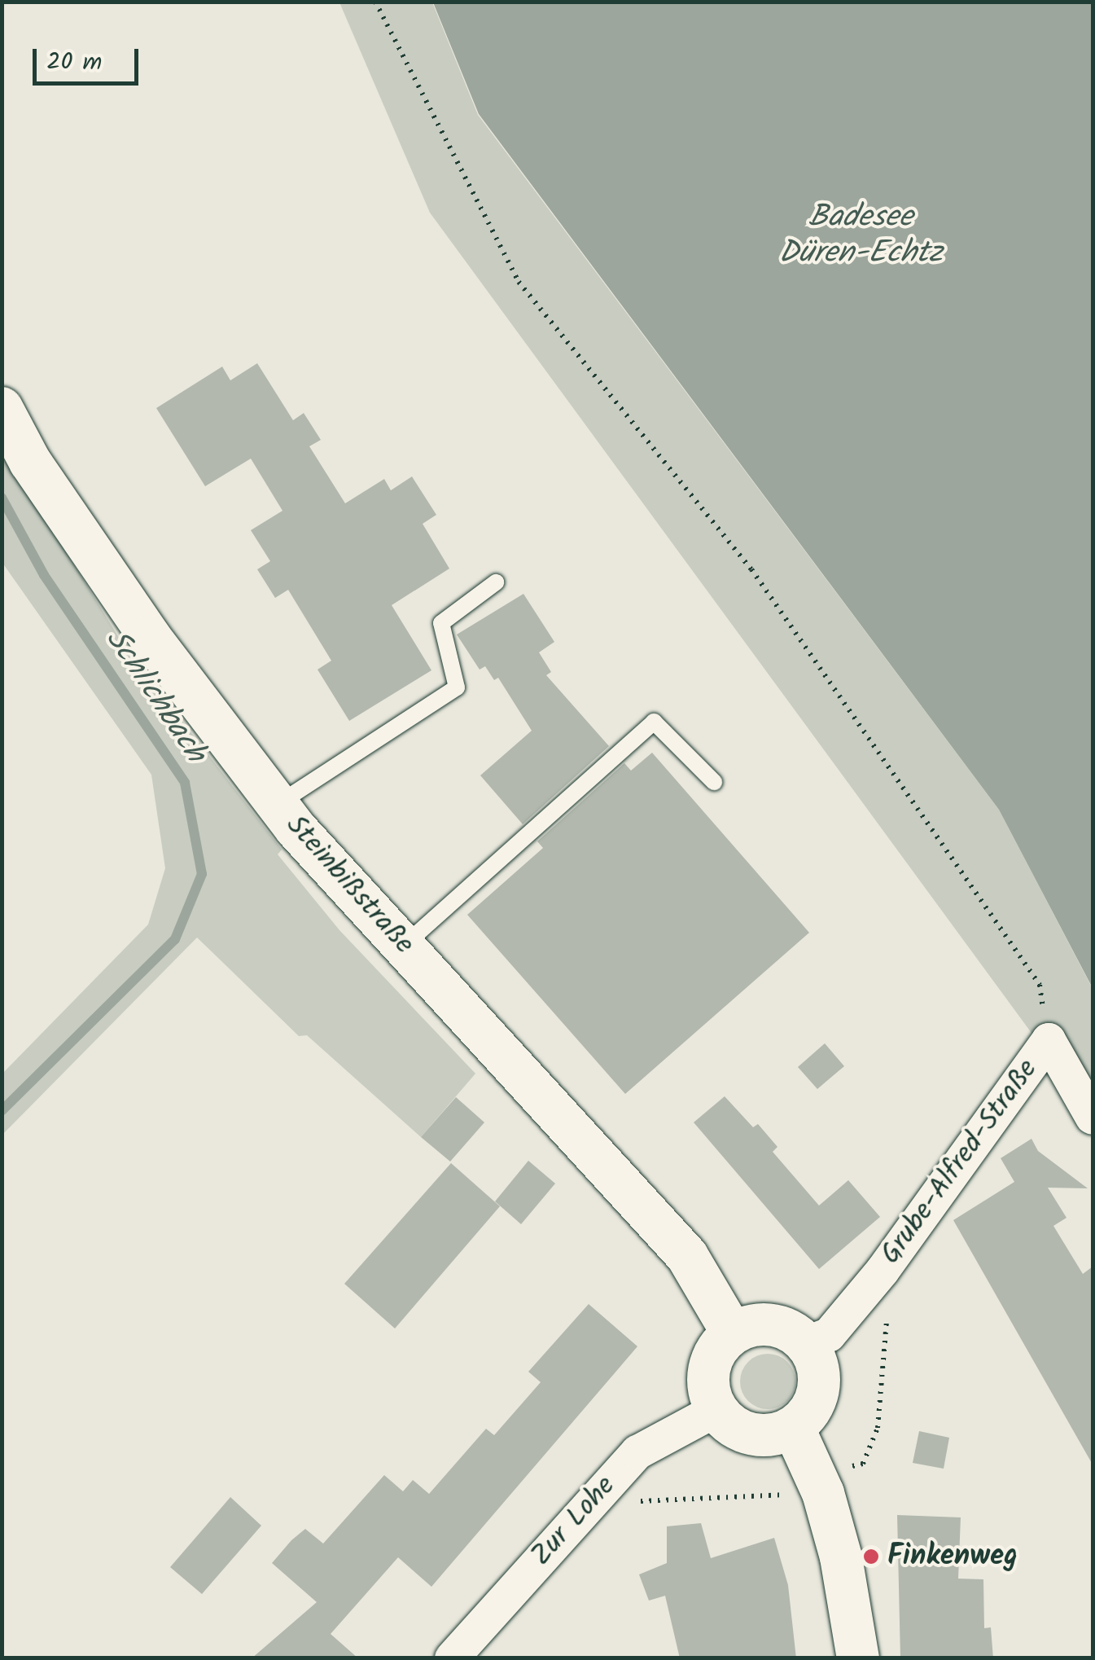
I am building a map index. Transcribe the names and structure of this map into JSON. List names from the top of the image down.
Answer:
{
  "streets": {
    "street": ["Steinbißstraße", "Grube-Alfred-Straße", "Zur Lohe"]
  },
  "crossings": [
    ["Steinbißstraße", "Grube-Alfred-Straße"],
    ["Steinbißstraße", "Zur Lohe"],
    ["Grube-Alfred-Straße", "Zur Lohe"]
  ],
  "water": ["Badesee Düren-Echtz", "Schlichbach"],
  "places": ["Finkenweg"],
  "scale_bar": "20 m"
}
